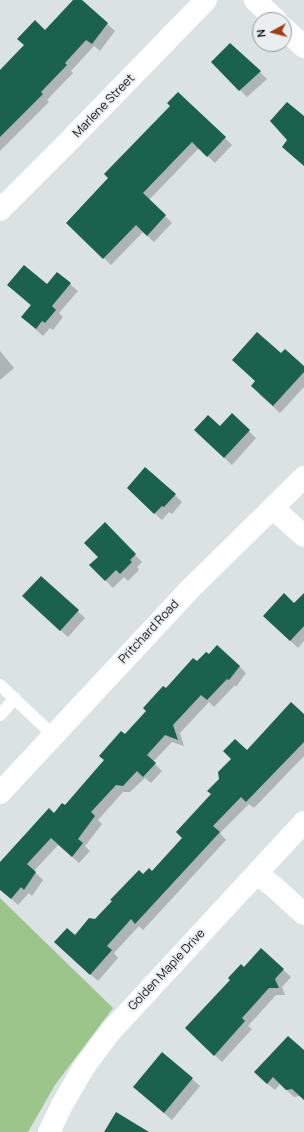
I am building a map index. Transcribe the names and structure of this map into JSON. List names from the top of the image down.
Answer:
{
  "streets": {
    "street": ["Marlene Street", "Pritchard Road", "Golden Maple Drive"]
  },
  "north": "left"
}
